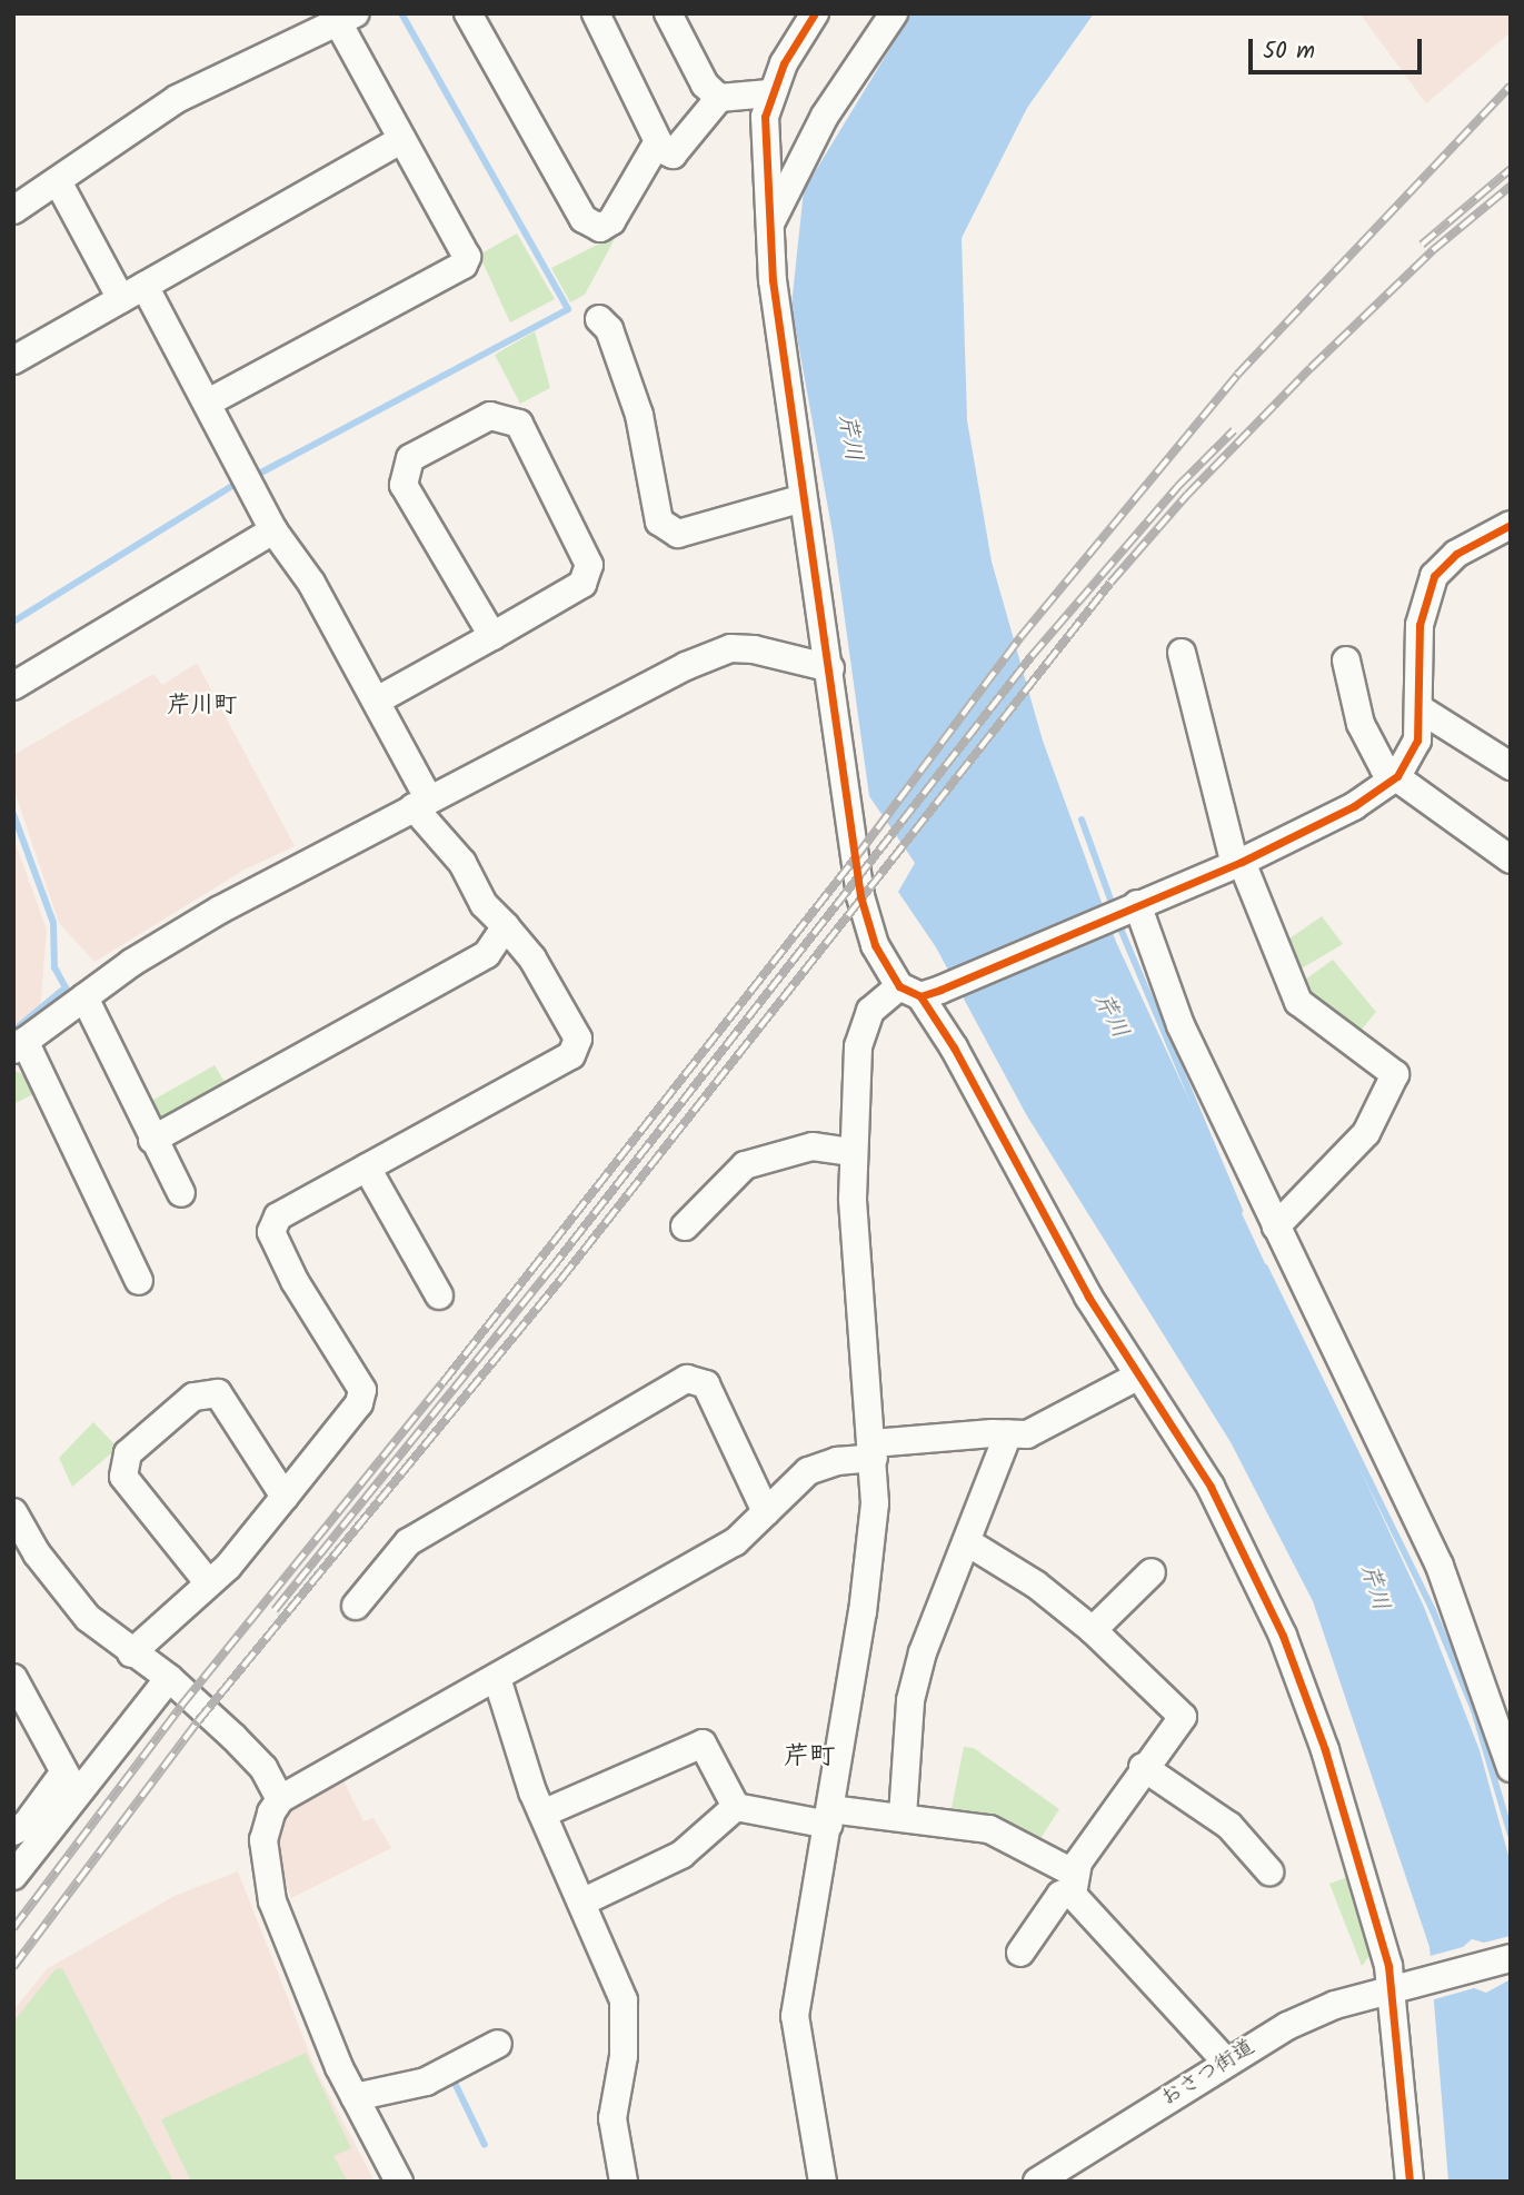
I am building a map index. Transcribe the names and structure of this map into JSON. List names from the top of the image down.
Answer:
{
  "streets": {
    "street": ["おさつ街道"]
  },
  "districts": ["芹川町", "芹町"],
  "water": ["芹川"],
  "scale_bar": "50 m"
}
